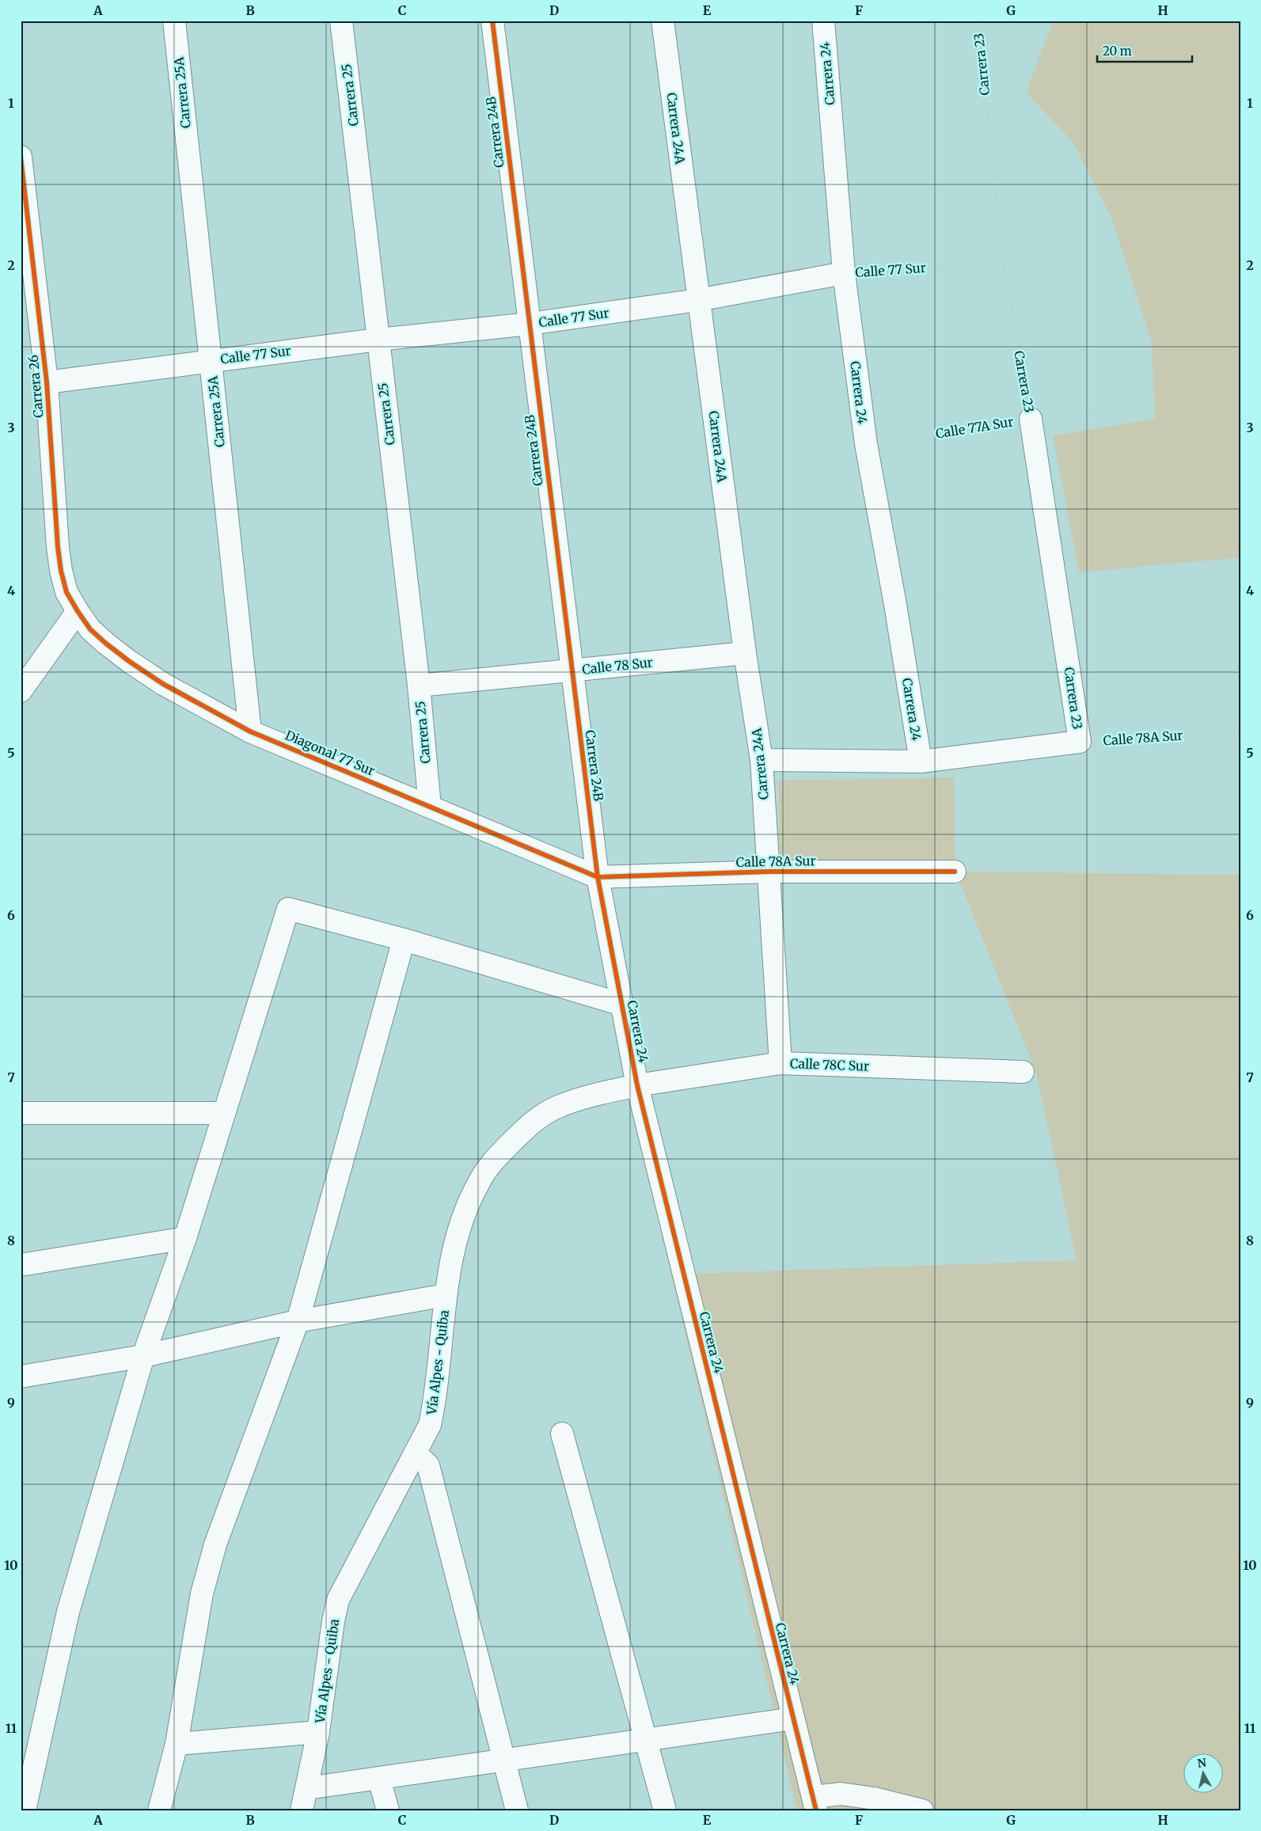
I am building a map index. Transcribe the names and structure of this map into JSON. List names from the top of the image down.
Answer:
{
  "streets": {
    "street": [
      "Carrera 23",
      "Carrera 24",
      "Carrera 25A",
      "Carrera 25",
      "Carrera 24A",
      "Carrera 24B",
      "Calle 77 Sur",
      "Carrera 26",
      "Calle 78 Sur",
      "Calle 78A Sur",
      "Diagonal 77 Sur",
      "Calle 78C Sur",
      "Vía Alpes - Quiba"
    ],
    "path": ["Calle 77A Sur"]
  },
  "crossings": [
    ["Carrera 23", "Calle 77 Sur"],
    ["Carrera 23", "Calle 77A Sur"],
    ["Carrera 23", "Calle 78A Sur"],
    ["Carrera 24", "Carrera 24B"],
    ["Carrera 24", "Calle 77 Sur"],
    ["Carrera 24", "Calle 77A Sur"],
    ["Carrera 24", "Calle 78A Sur"],
    ["Carrera 24", "Diagonal 77 Sur"],
    ["Carrera 24", "Calle 78C Sur"],
    ["Carrera 24", "Vía Alpes - Quiba"],
    ["Carrera 25A", "Calle 77 Sur"],
    ["Carrera 25A", "Diagonal 77 Sur"],
    ["Carrera 25", "Calle 77 Sur"],
    ["Carrera 25", "Calle 78 Sur"],
    ["Carrera 25", "Diagonal 77 Sur"],
    ["Carrera 24A", "Calle 77 Sur"],
    ["Carrera 24A", "Calle 78 Sur"],
    ["Carrera 24A", "Calle 78A Sur"],
    ["Carrera 24A", "Calle 78C Sur"],
    ["Carrera 24B", "Calle 77 Sur"],
    ["Carrera 24B", "Calle 78 Sur"],
    ["Carrera 24B", "Calle 78A Sur"],
    ["Carrera 24B", "Diagonal 77 Sur"],
    ["Calle 77 Sur", "Carrera 26"],
    ["Carrera 26", "Diagonal 77 Sur"],
    ["Calle 78A Sur", "Diagonal 77 Sur"],
    ["Calle 78C Sur", "Vía Alpes - Quiba"]
  ],
  "scale_bar": "20 m",
  "north": "top",
  "grid": {
    "columns": [
      "A",
      "B",
      "C",
      "D",
      "E",
      "F",
      "G",
      "H"
    ],
    "rows": [
      "1",
      "2",
      "3",
      "4",
      "5",
      "6",
      "7",
      "8",
      "9",
      "10",
      "11"
    ]
  }
}
